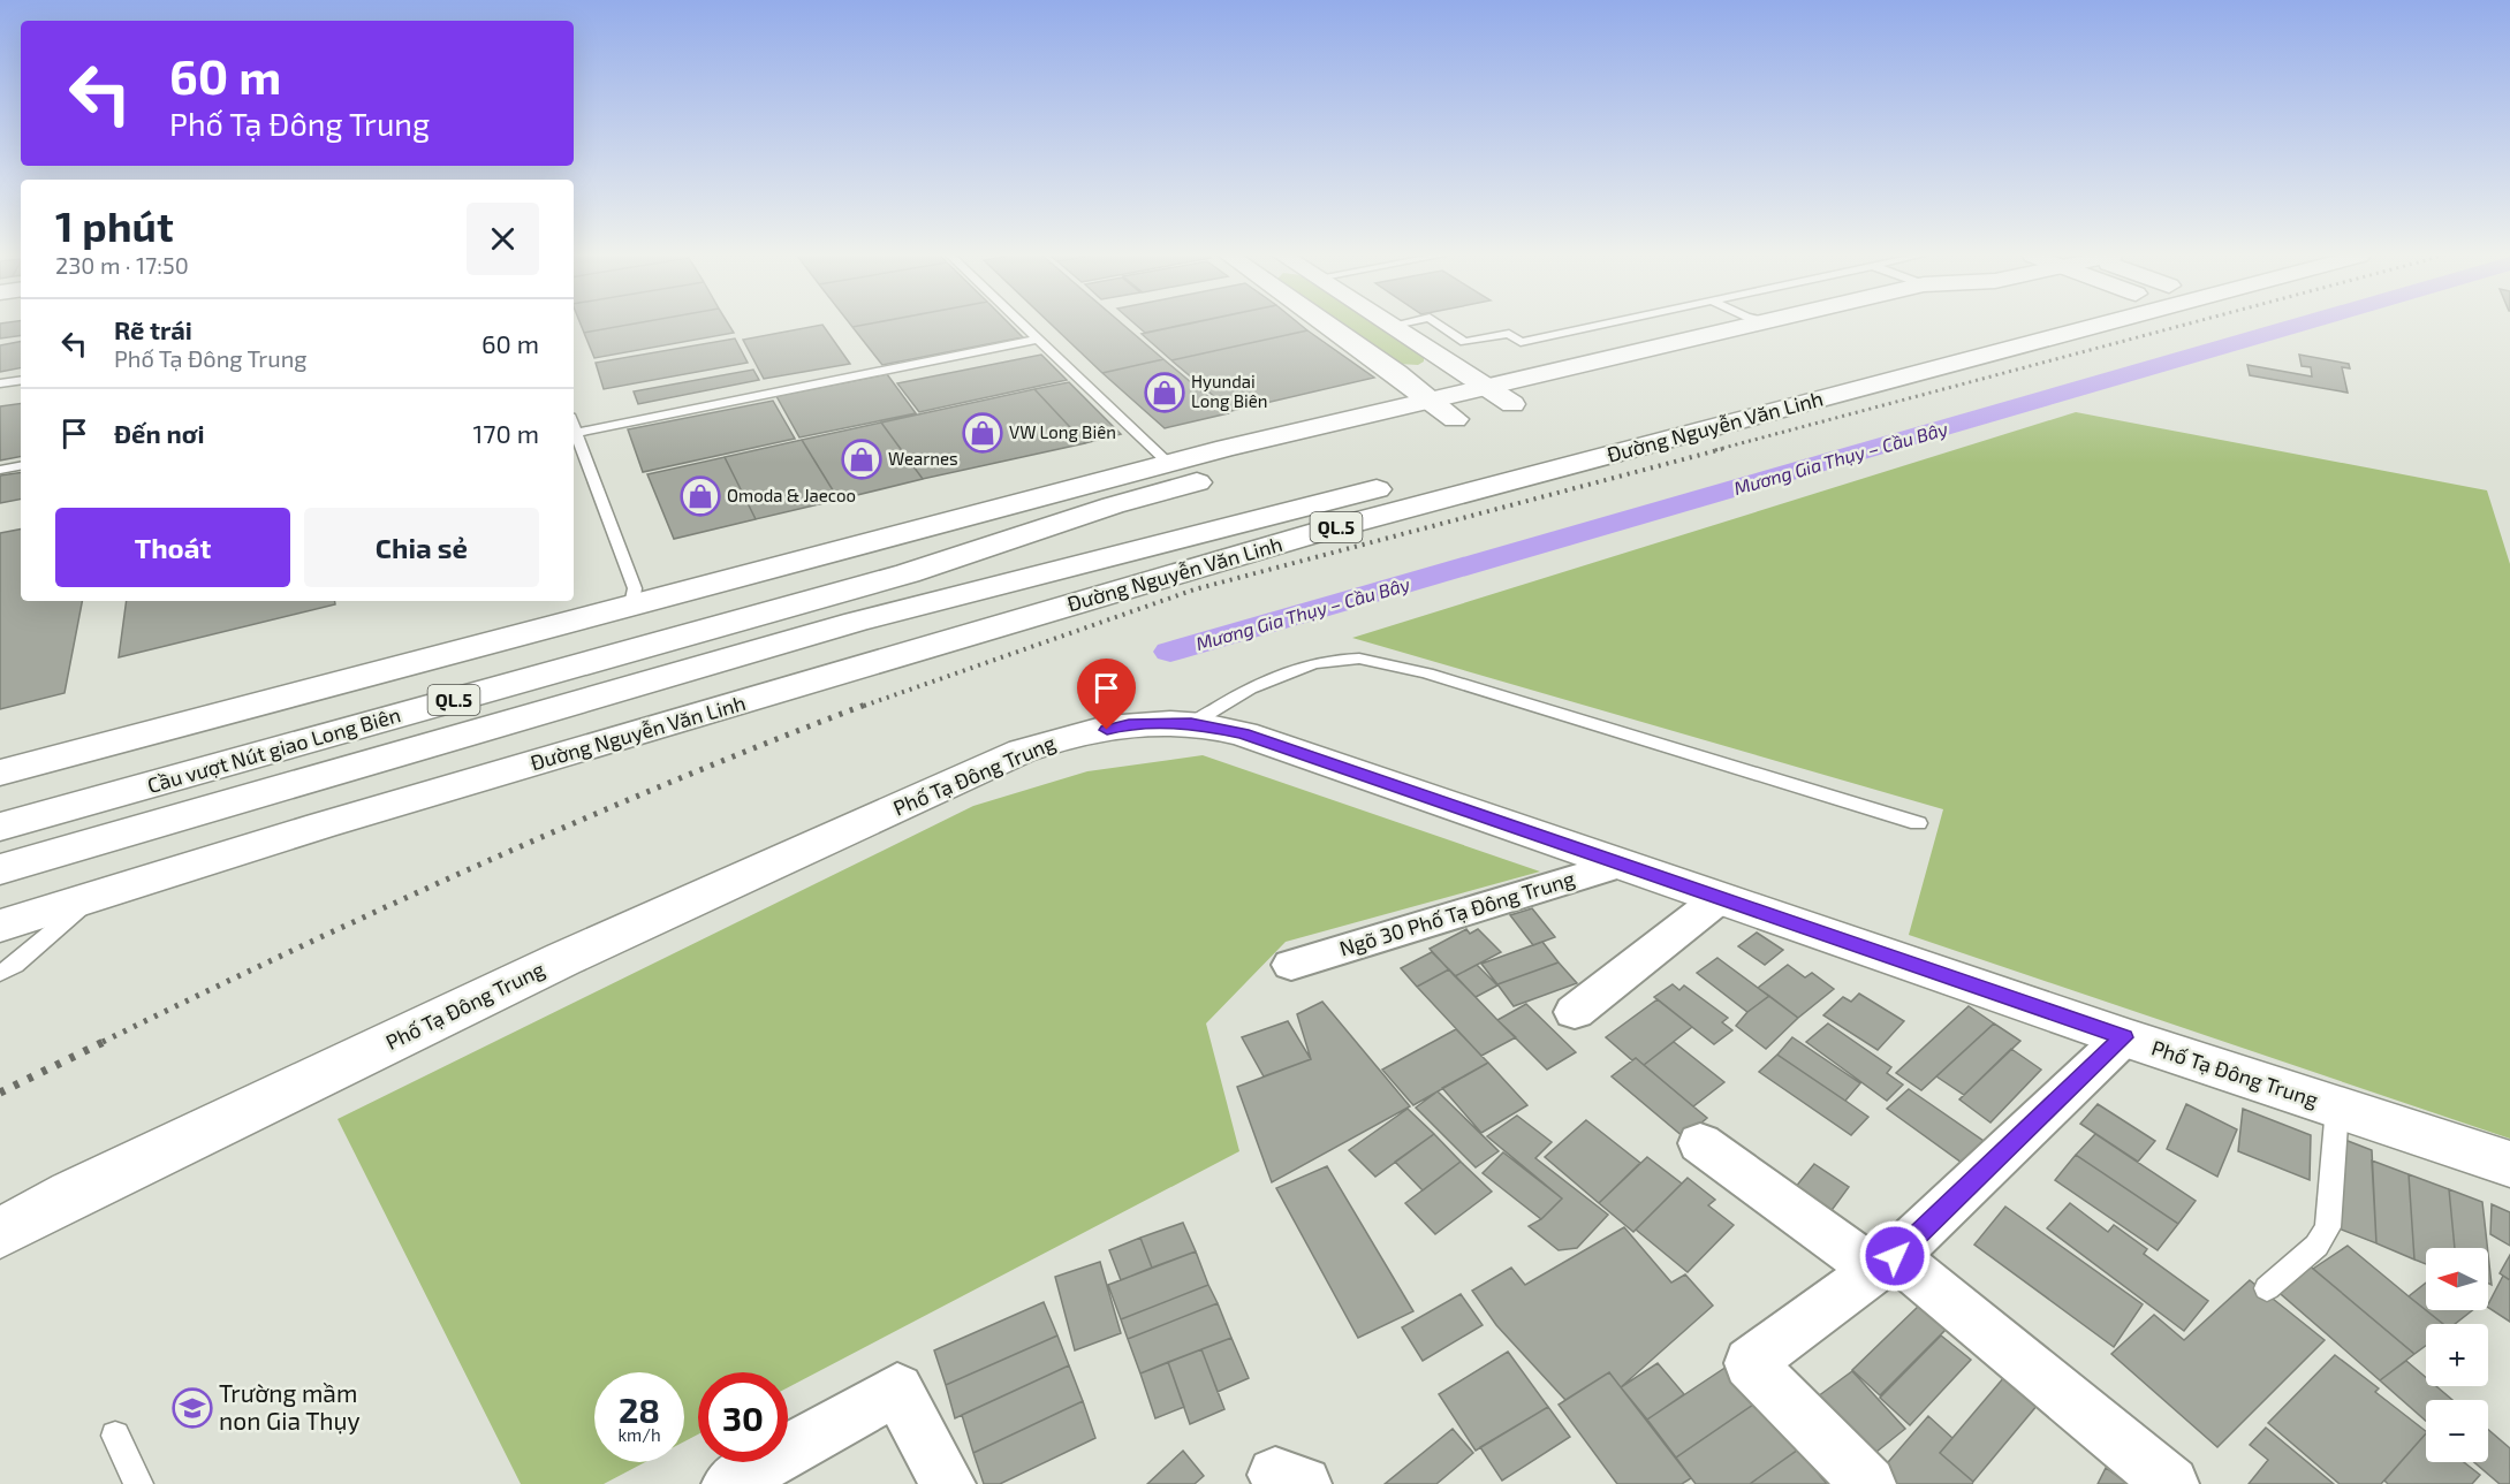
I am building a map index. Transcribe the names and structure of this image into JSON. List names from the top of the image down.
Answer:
{
  "streets": {
    "main road": [
      "Đường Nguyễn Văn Linh",
      "QL.5",
      "Cầu vượt Nút giao Long Biên",
      "Phố Tạ Đông Trung"
    ],
    "street": ["Ngõ 30 Phố Tạ Đông Trung"]
  },
  "crossings": [
    ["Đường Nguyễn Văn Linh", "Cầu vượt Nút giao Long Biên"],
    ["QL.5", "Cầu vượt Nút giao Long Biên"],
    ["Phố Tạ Đông Trung", "Ngõ 30 Phố Tạ Đông Trung"]
  ],
  "water": ["Mương Gia Thụy – Cầu Bây"],
  "places": {
    "shop": [
      "Hyundai Long Biên",
      "VW Long Biên",
      "Wearnes",
      "Omoda & Jaecoo"
    ],
    "school or university": ["Trường mầm non Gia Thụy"]
  },
  "north": "left",
  "page": {
    "turn": ["60 m", "Phố Tạ Đông Trung"],
    "heading": ["1 phút", "230 m · 17:50"],
    "list": [
      {
        "name": "Rẽ trái",
        "note": "Phố Tạ Đông Trung",
        "value": "60 m"
      },
      {
        "name": "Đến nơi",
        "value": "170 m"
      }
    ],
    "buttons": ["Thoát", "Chia sẻ"],
    "map_buttons": ["+", "−"],
    "speed": "28 km/h",
    "limit": "30"
  }
}
